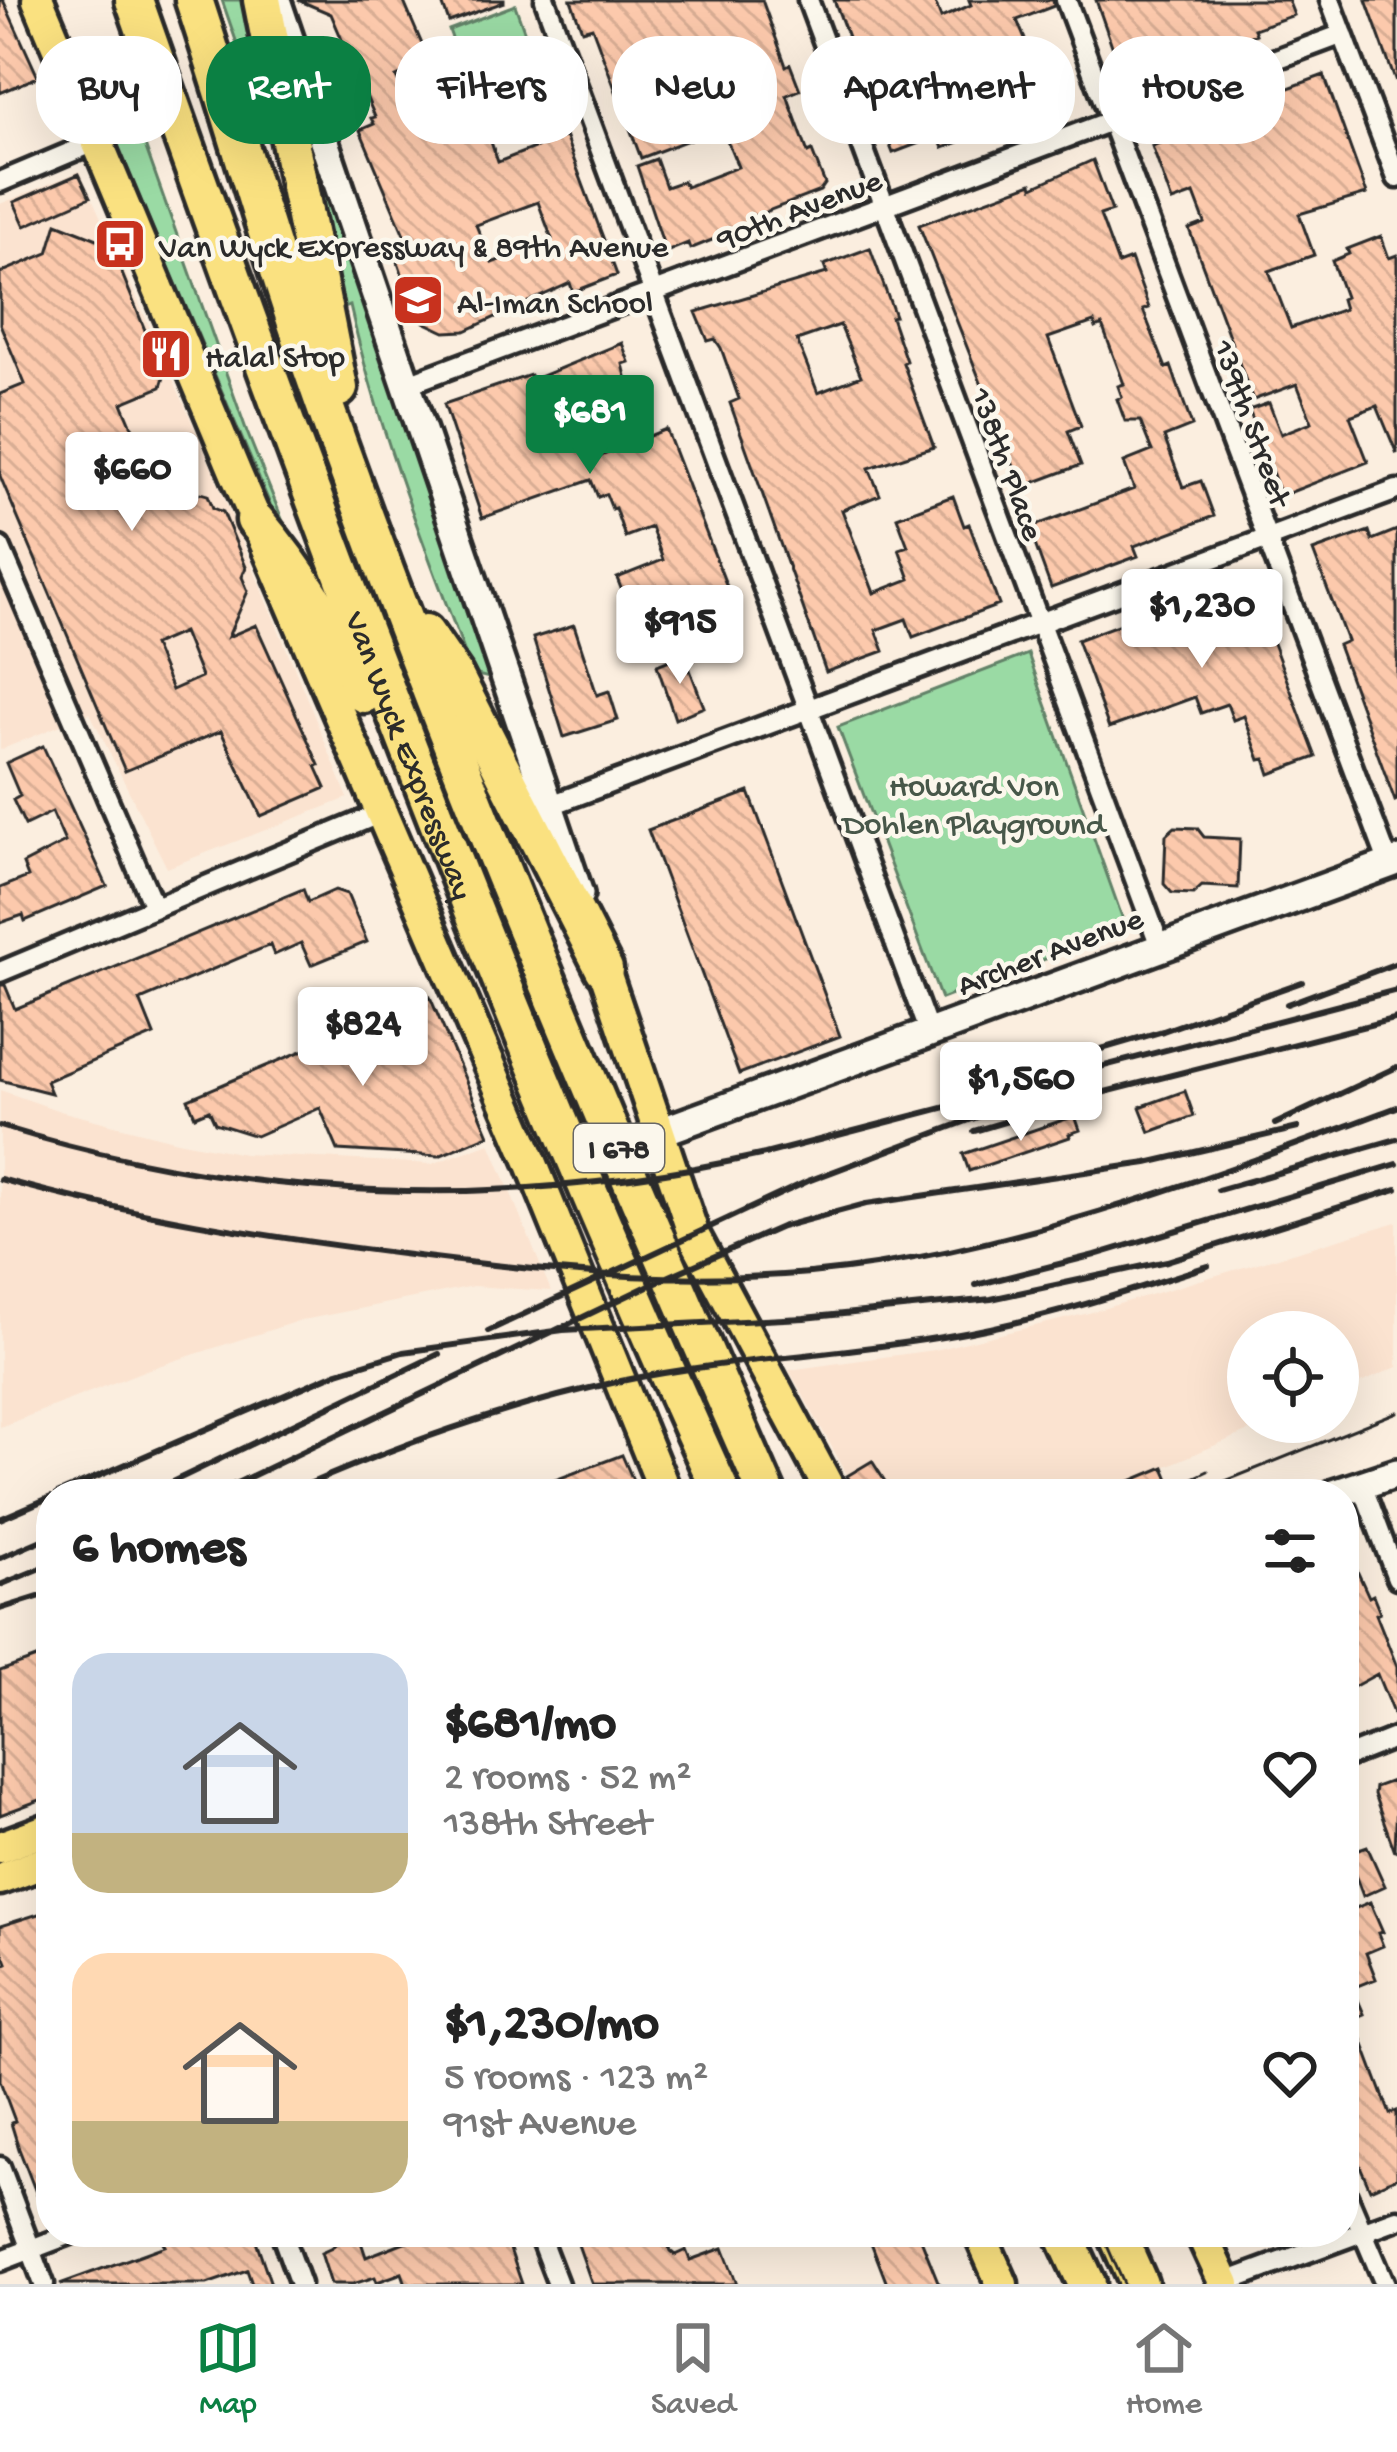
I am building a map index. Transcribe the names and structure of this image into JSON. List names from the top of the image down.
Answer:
{
  "streets": {
    "highway": ["Van Wyck Expressway", "I 678"],
    "main road": ["Archer Avenue"],
    "street": ["90th Avenue", "139th Street", "138th Place"]
  },
  "crossings": [
    ["90th Avenue", "138th Place"],
    ["139th Street", "Archer Avenue"],
    ["138th Place", "Archer Avenue"]
  ],
  "parks": ["Howard Von Dohlen Playground"],
  "places": {
    "bus stop": ["Van Wyck Expressway & 89th Avenue"],
    "school or university": ["Al-Iman School"],
    "restaurant": ["Halal Stop"]
  },
  "page": {
    "chip": [
      "Buy",
      "Rent",
      "Filters",
      "New",
      "Apartment",
      "House"
    ],
    "price": [
      "$681",
      "$660",
      "$1,230",
      "$915",
      "$824",
      "$1,560"
    ],
    "heading": "6 homes",
    "list": [
      {
        "name": "$681/mo",
        "note": "2 rooms · 52 m² · 138th Street"
      },
      {
        "name": "$1,230/mo",
        "note": "5 rooms · 123 m² · 91st Avenue"
      }
    ],
    "tabs": ["Map", "Saved", "Home"]
  }
}
